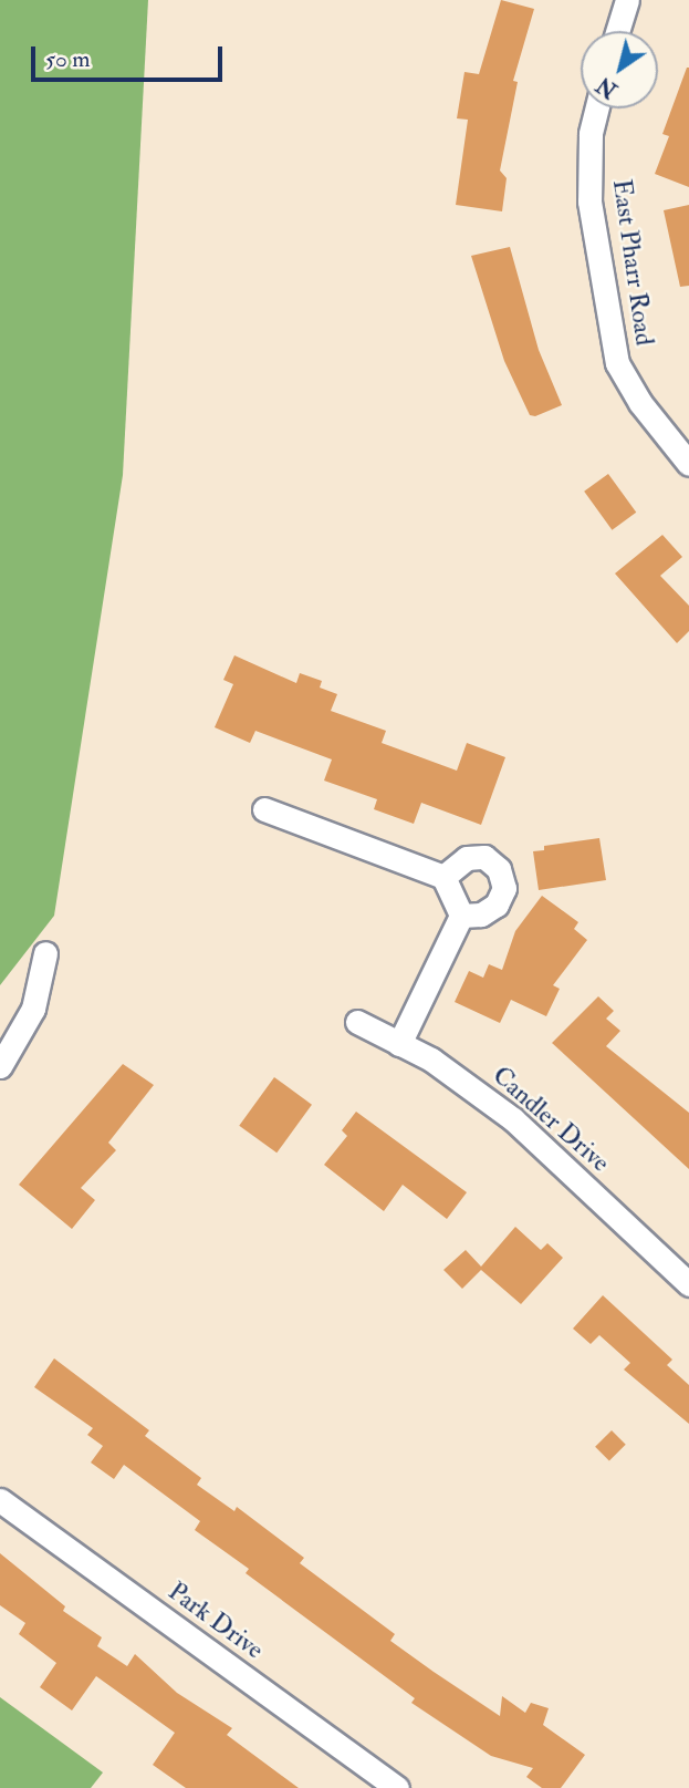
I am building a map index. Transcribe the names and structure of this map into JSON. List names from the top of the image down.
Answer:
{
  "streets": {
    "street": ["East Pharr Road", "Candler Drive", "Park Drive"]
  },
  "scale_bar": "50 m",
  "north": "bottom left"
}
